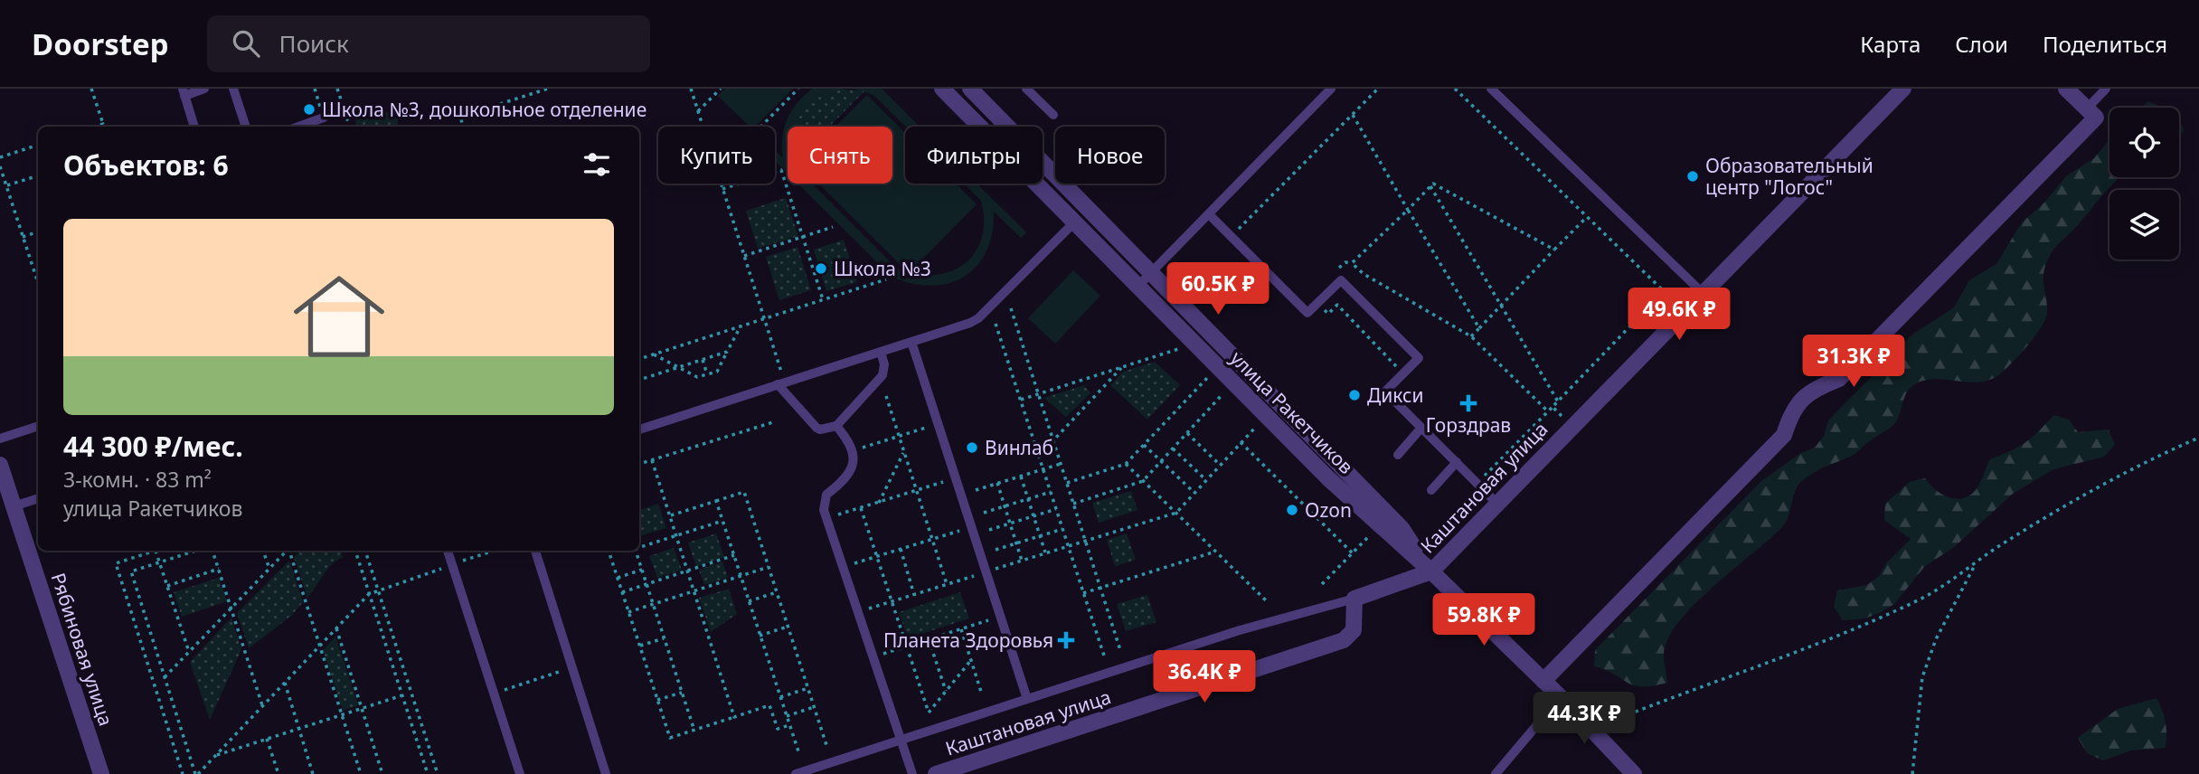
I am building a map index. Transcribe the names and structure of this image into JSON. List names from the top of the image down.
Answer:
{
  "streets": {
    "street": ["улица Ракетчиков", "Каштановая улица", "Рябиновая улица"]
  },
  "crossings": [
    ["улица Ракетчиков", "Каштановая улица"]
  ],
  "places": {
    "other": [
      "Школа №3, дошкольное отделение",
      "Образовательный центр \"Логос\"",
      "Школа №3",
      "Дикси",
      "Винлаб",
      "Ozon"
    ],
    "health": ["Горздрав", "Планета Здоровья"]
  },
  "page": {
    "header": "Doorstep",
    "search": "Поиск",
    "nav": ["Карта", "Слои", "Поделиться"],
    "chip": [
      "Купить",
      "Снять",
      "Фильтры",
      "Новое"
    ],
    "heading": "Объектов: 6",
    "list": [
      {
        "name": "44 300 ₽/мес.",
        "note": "3-комн. · 83 m² · улица Ракетчиков"
      }
    ],
    "price": [
      "60.5K ₽",
      "49.6K ₽",
      "31.3K ₽",
      "59.8K ₽",
      "36.4K ₽",
      "44.3K ₽"
    ]
  }
}
